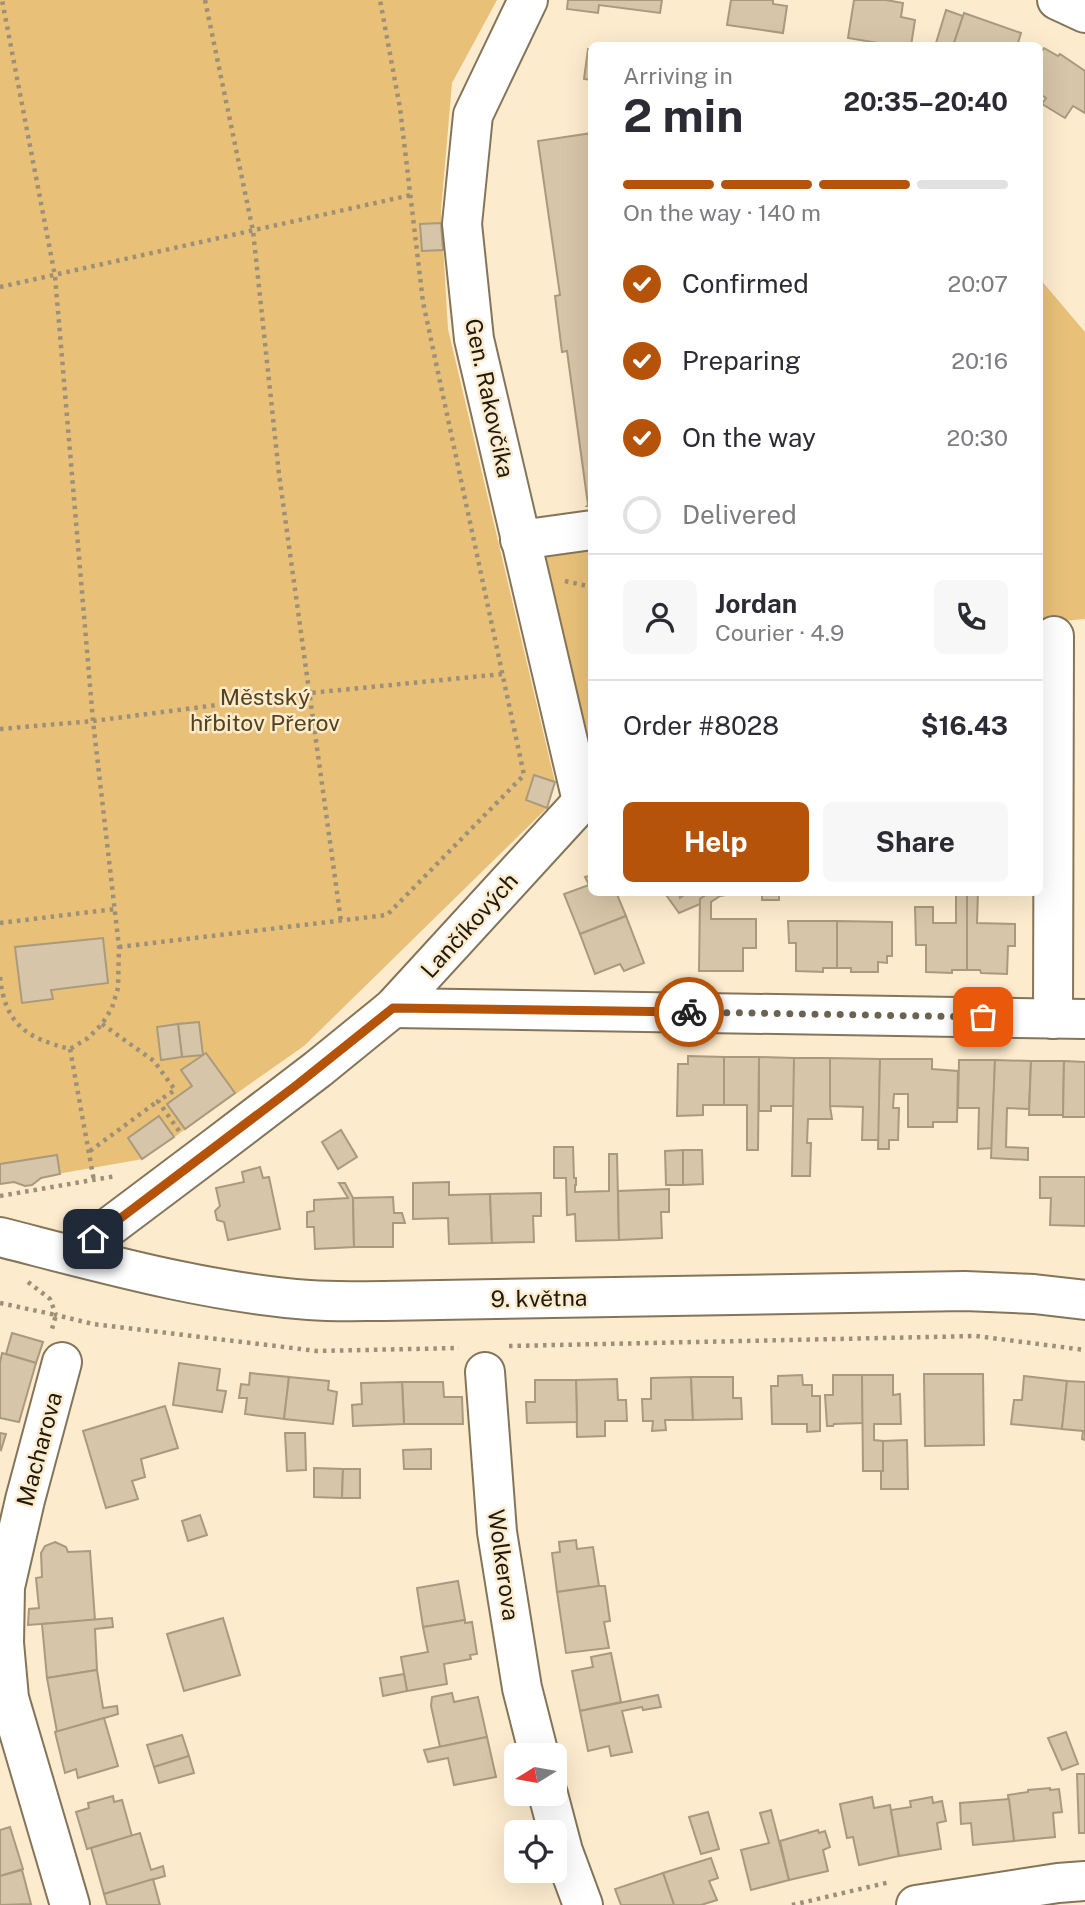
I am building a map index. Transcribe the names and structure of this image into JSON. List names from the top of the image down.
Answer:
{
  "streets": {
    "street": [
      "Gen. Rakovčíka",
      "Lančíkových",
      "9. května",
      "Macharova",
      "Wolkerova"
    ]
  },
  "crossings": [
    ["Gen. Rakovčíka", "Lančíkových"],
    ["Lančíkových", "9. května"]
  ],
  "parks": ["Městský hřbitov Přerov"],
  "north": "left",
  "page": {
    "heading": ["2 min", "Arriving in", "20:35–20:40"],
    "panel": [
      "Jordan",
      "Courier · 4.9",
      "Order #8028",
      "$16.43"
    ],
    "bar": "On the way · 140 m",
    "list": [
      ["Confirmed", "20:07"],
      ["Preparing", "20:16"],
      ["On the way", "20:30"],
      "Delivered"
    ],
    "buttons": ["Help", "Share"]
  }
}
